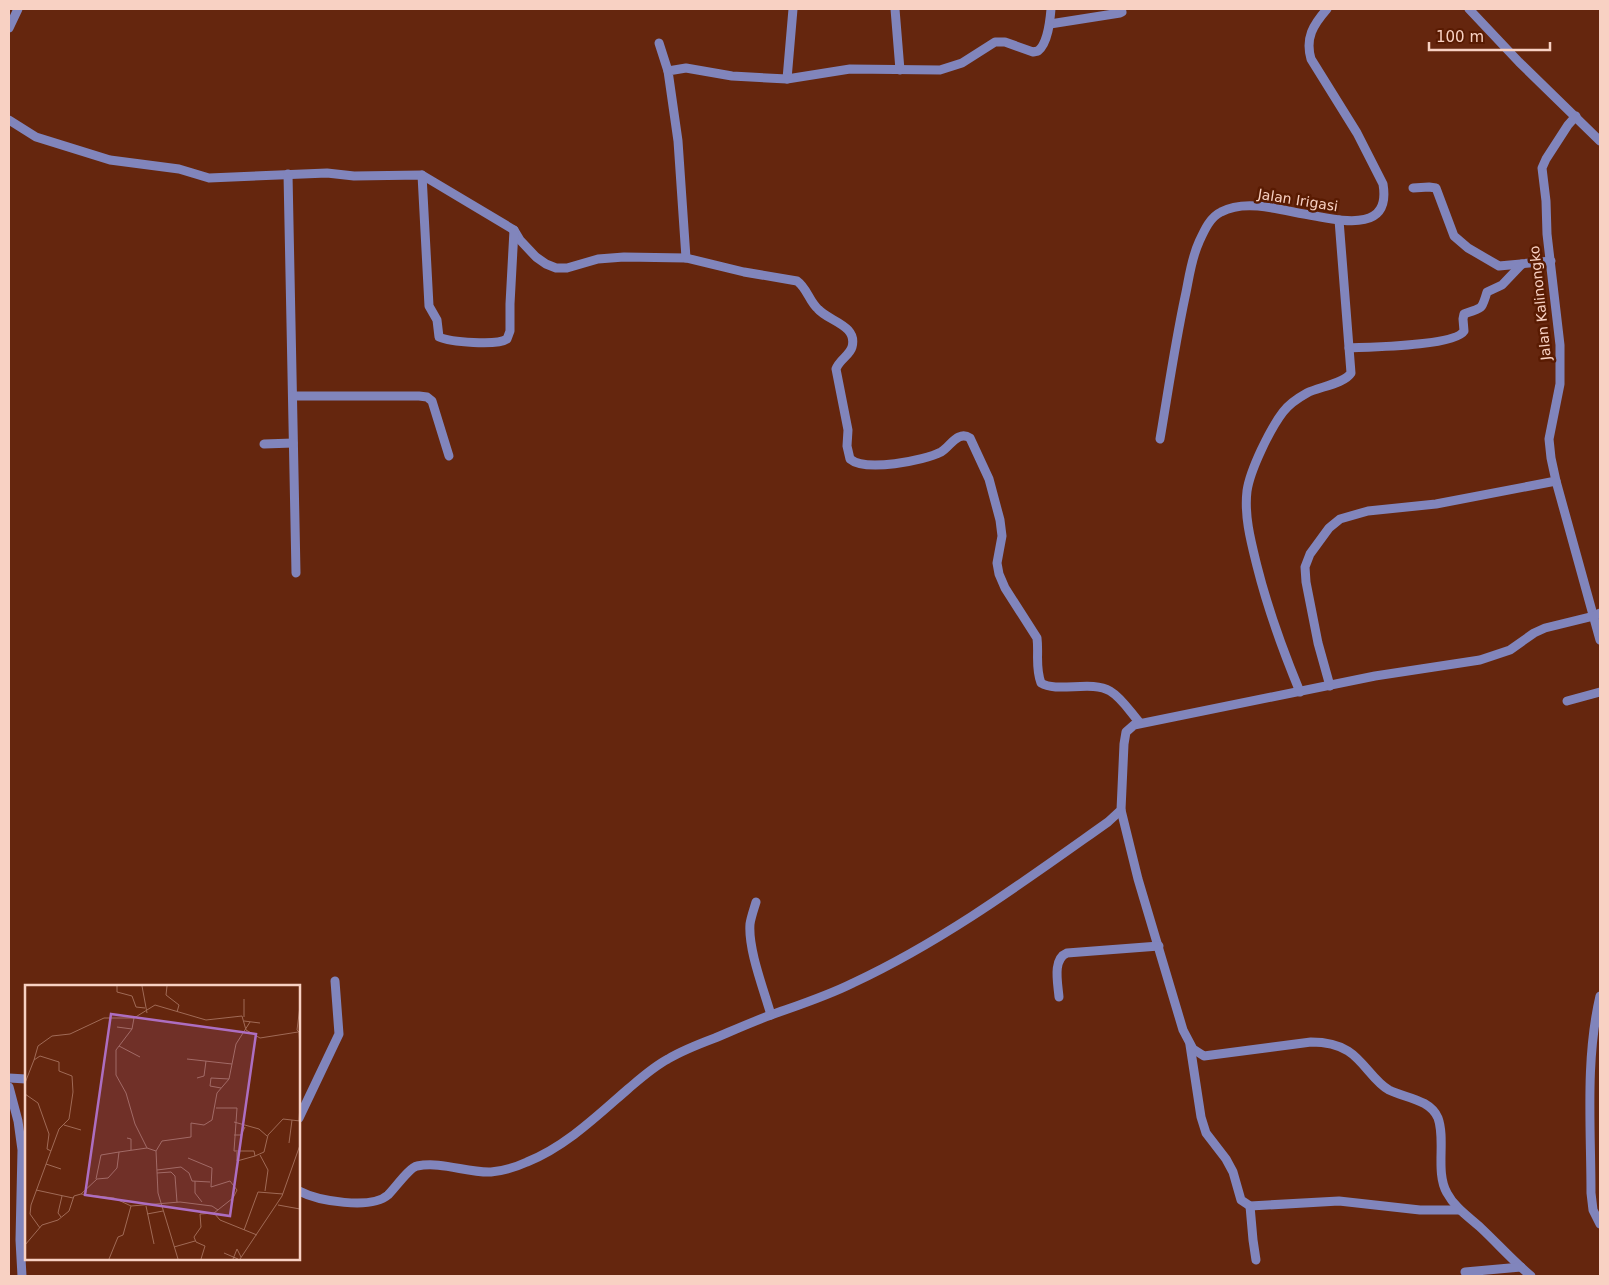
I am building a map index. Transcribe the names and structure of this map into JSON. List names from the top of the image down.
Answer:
{
  "streets": {
    "street": ["Jalan Irigasi", "Jalan Kalinongko"]
  },
  "scale_bar": "100 m"
}
